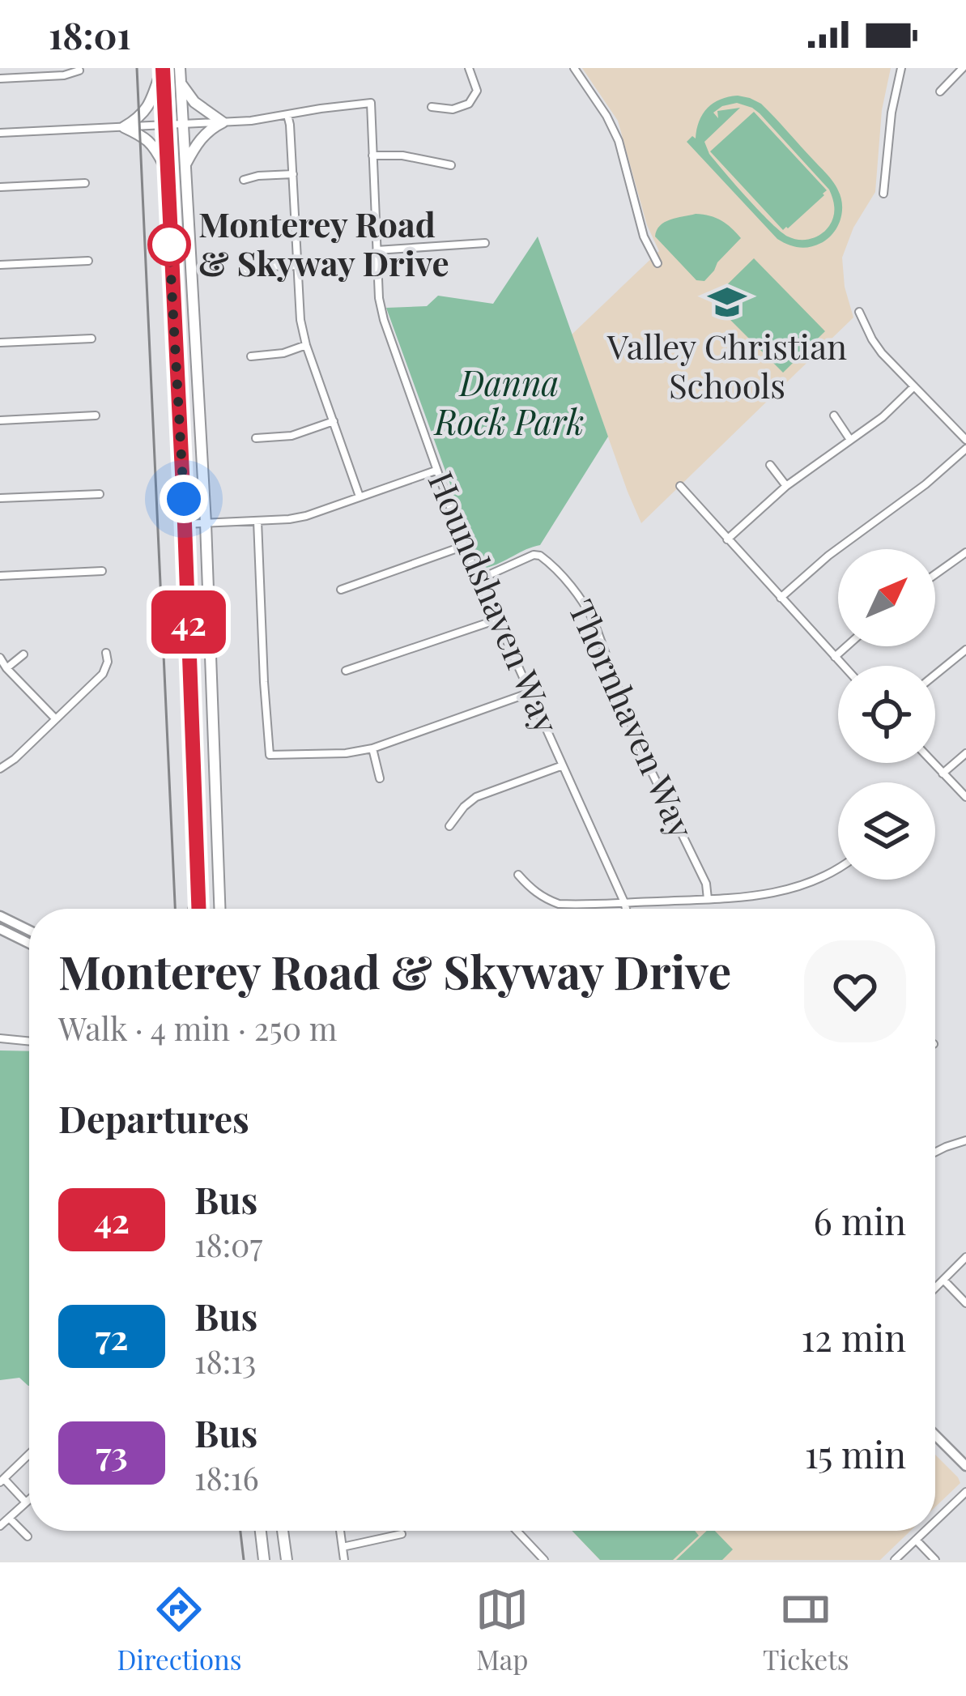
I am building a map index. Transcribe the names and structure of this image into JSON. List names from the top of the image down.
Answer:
{
  "streets": {
    "street": ["Houndshaven Way", "Thornhaven Way"]
  },
  "crossings": [
    ["Houndshaven Way", "Thornhaven Way"]
  ],
  "parks": ["Danna Rock Park"],
  "places": {
    "other": ["Monterey Road & Skyway Drive"],
    "school or university": ["Valley Christian Schools"]
  },
  "lines": ["bus line 42"],
  "north": "top right",
  "page": {
    "status": "18:01",
    "on_map": "42",
    "heading": [
      ["Monterey Road & Skyway Drive", "Walk · 4 min · 250 m"],
      "Departures"
    ],
    "list": [
      {
        "mark": "42",
        "name": "Bus",
        "note": "18:07",
        "value": "6 min"
      },
      {
        "mark": "72",
        "name": "Bus",
        "note": "18:13",
        "value": "12 min"
      },
      {
        "mark": "73",
        "name": "Bus",
        "note": "18:16",
        "value": "15 min"
      }
    ],
    "tabs": ["Directions", "Map", "Tickets"]
  }
}
